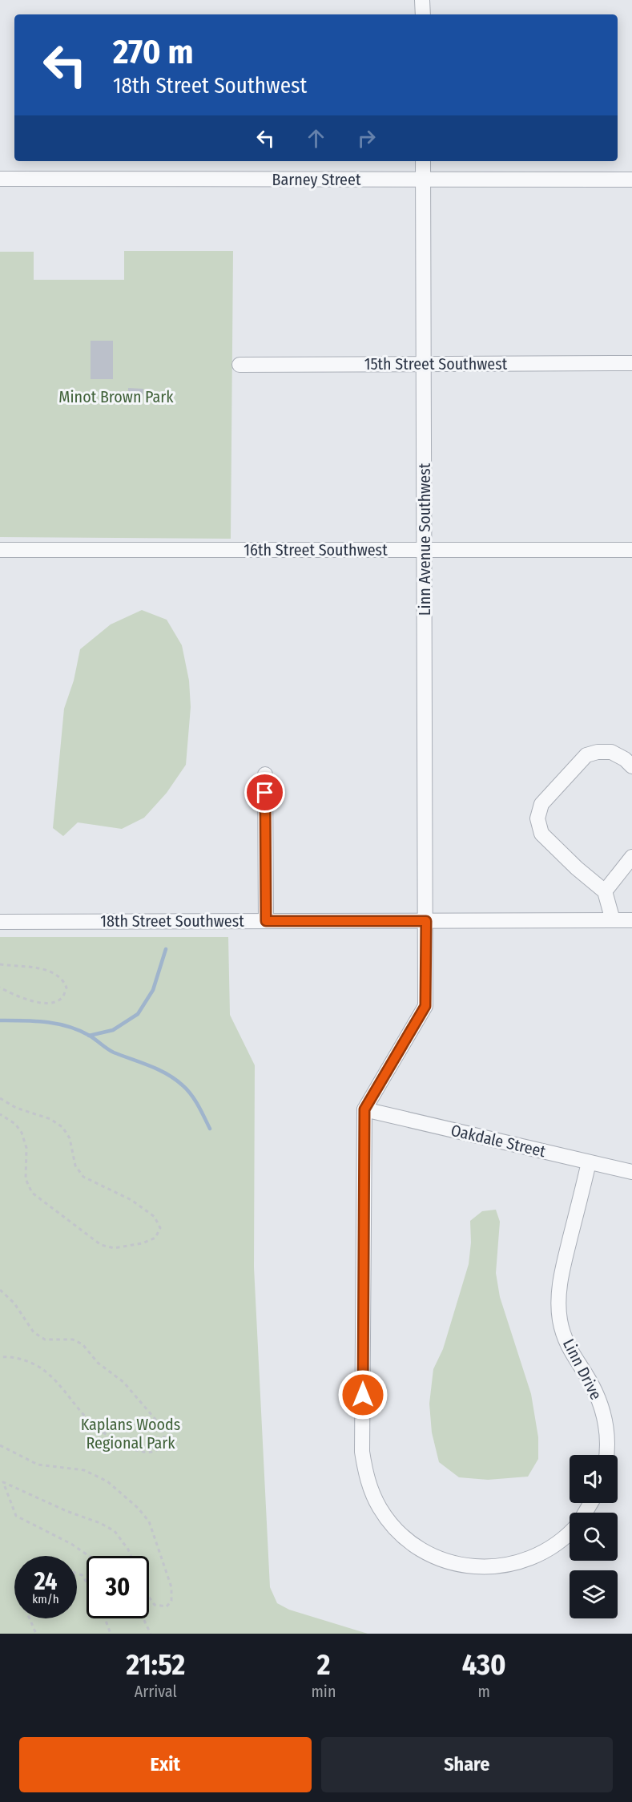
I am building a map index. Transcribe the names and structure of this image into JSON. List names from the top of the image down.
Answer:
{
  "streets": {
    "street": [
      "Barney Street",
      "15th Street Southwest",
      "Linn Avenue Southwest",
      "16th Street Southwest",
      "18th Street Southwest",
      "Oakdale Street",
      "Linn Drive"
    ]
  },
  "crossings": [
    ["Barney Street", "Linn Avenue Southwest"],
    ["15th Street Southwest", "Linn Avenue Southwest"],
    ["Linn Avenue Southwest", "16th Street Southwest"],
    ["Linn Avenue Southwest", "18th Street Southwest"],
    ["Oakdale Street", "Linn Drive"]
  ],
  "parks": ["Minot Brown Park", "Kaplans Woods Regional Park"],
  "page": {
    "turn": ["270 m", "18th Street Southwest"],
    "speed": "24 km/h",
    "limit": "30",
    "eta": [
      "21:52",
      "Arrival",
      "2",
      "min",
      "430",
      "m"
    ],
    "buttons": ["Exit", "Share"]
  }
}
